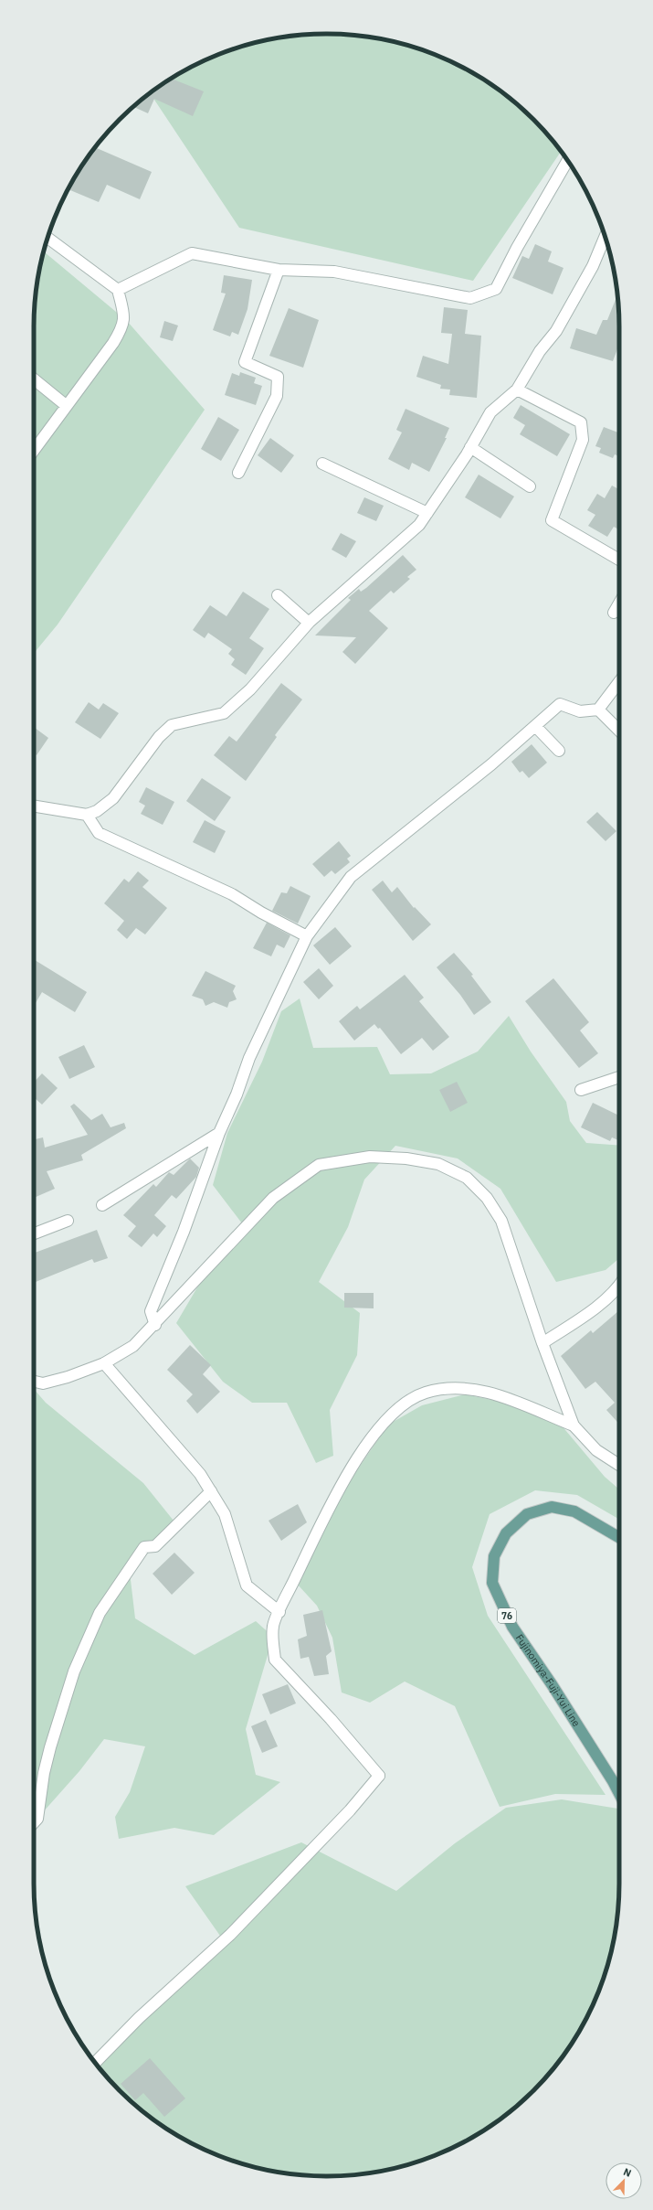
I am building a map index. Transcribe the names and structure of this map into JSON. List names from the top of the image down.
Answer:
{
  "streets": {
    "main road": ["76", "Fujinomiya-Fuji-Yui Line"]
  },
  "north": "top right"
}
